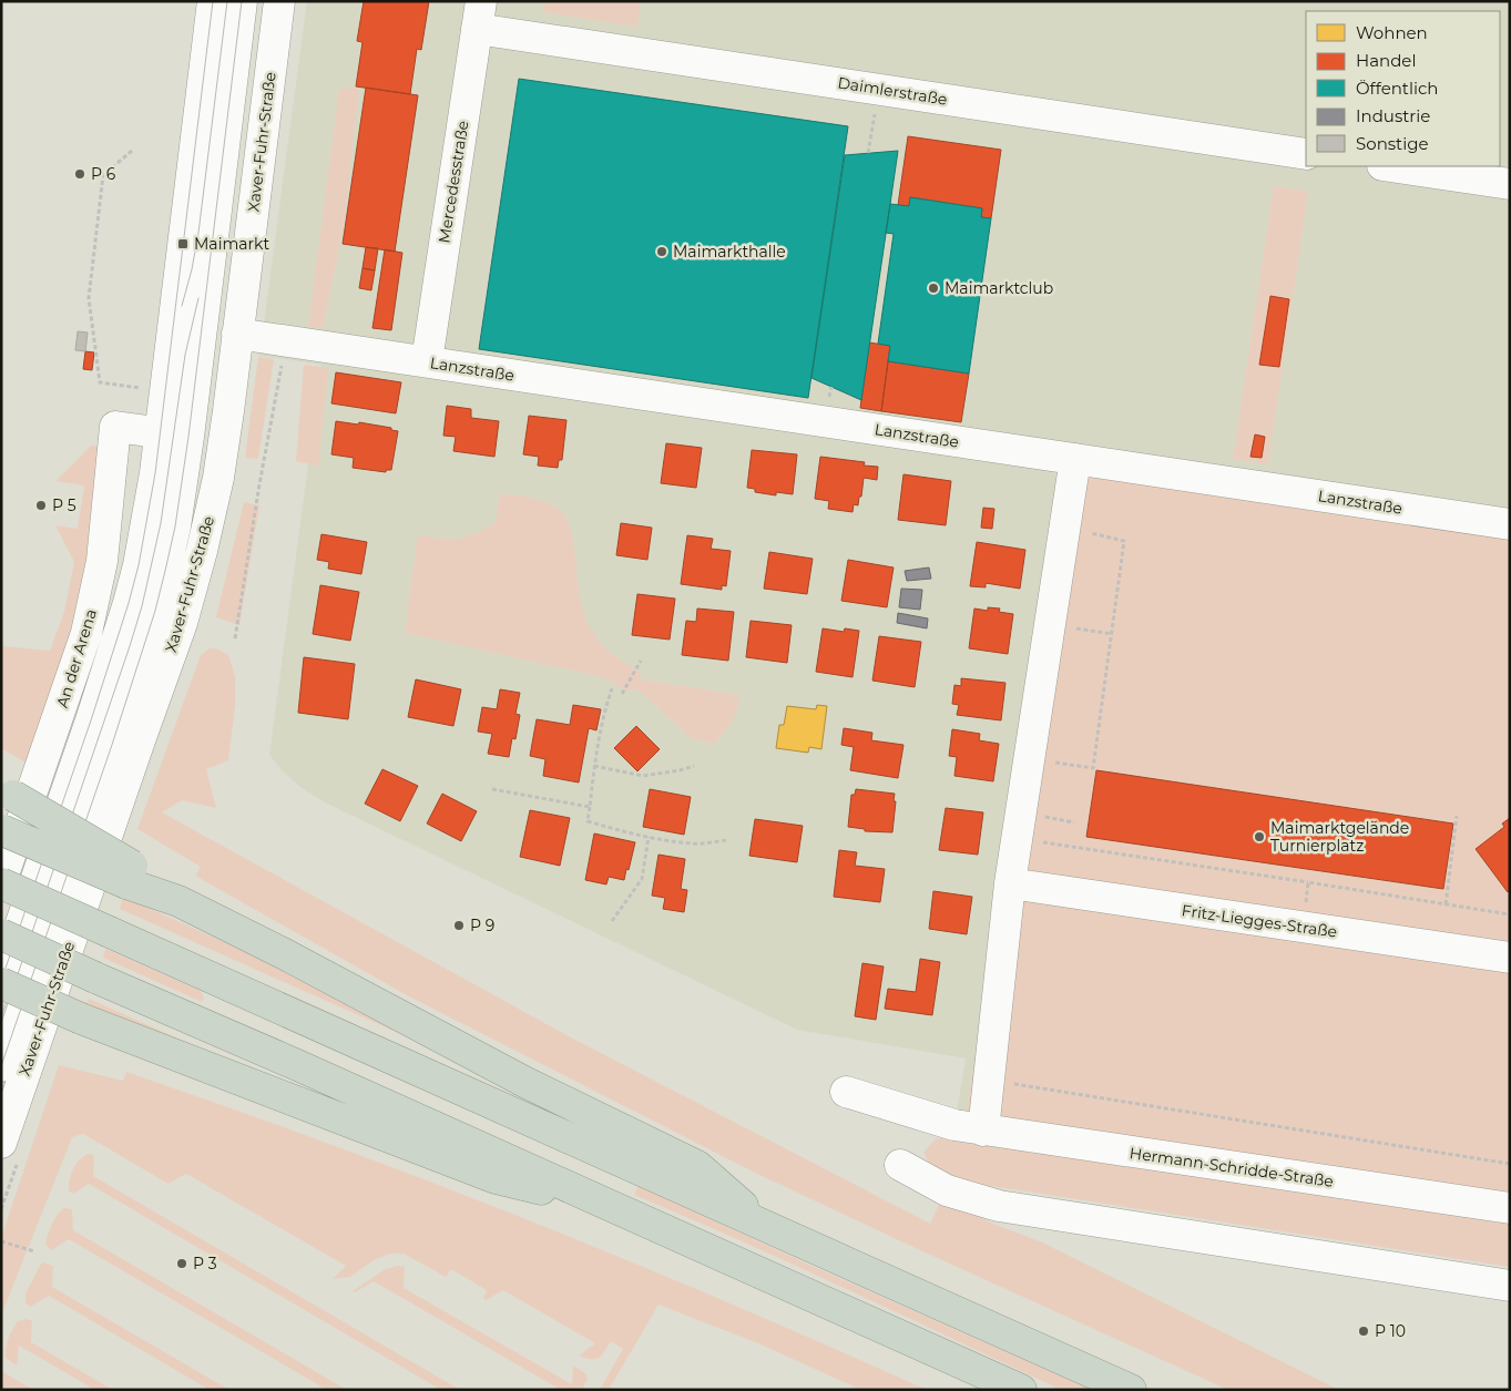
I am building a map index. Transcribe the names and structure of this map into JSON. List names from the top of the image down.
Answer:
{
  "streets": {
    "street": [
      "Daimlerstraße",
      "Xaver-Fuhr-Straße",
      "Mercedesstraße",
      "Lanzstraße",
      "An der Arena",
      "Fritz-Liegges-Straße",
      "Hermann-Schridde-Straße"
    ]
  },
  "crossings": [
    ["Daimlerstraße", "Mercedesstraße"],
    ["Xaver-Fuhr-Straße", "Lanzstraße"],
    ["Mercedesstraße", "Lanzstraße"]
  ],
  "places": {
    "other": [
      "P 6",
      "Maimarkthalle",
      "Maimarktclub",
      "P 5",
      "Maimarktgelände Turnierplatz",
      "P 9",
      "P 3",
      "P 10"
    ],
    "transit": ["Maimarkt"]
  },
  "legend": [
    "Wohnen",
    "Handel",
    "Öffentlich",
    "Industrie",
    "Sonstige"
  ]
}
